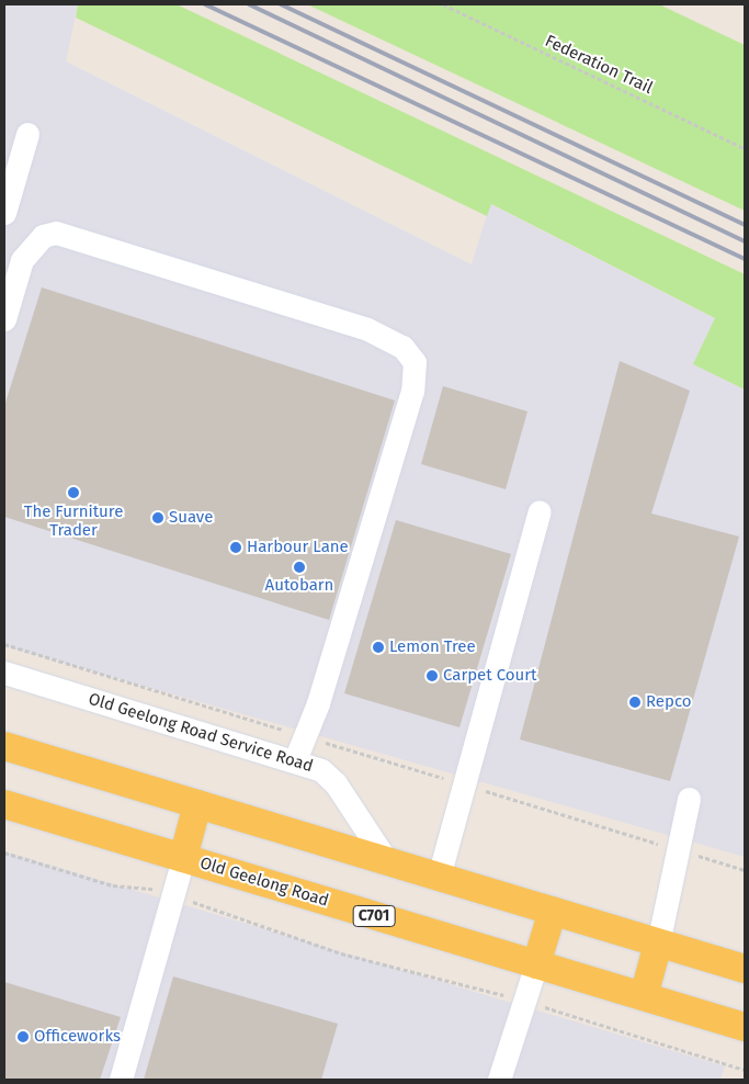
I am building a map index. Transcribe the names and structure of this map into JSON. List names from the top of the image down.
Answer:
{
  "streets": {
    "main road": ["Old Geelong Road", "C701"],
    "street": ["Old Geelong Road Service Road"],
    "path": ["Federation Trail"]
  },
  "places": [
    "The Furniture Trader",
    "Suave",
    "Harbour Lane",
    "Autobarn",
    "Lemon Tree",
    "Carpet Court",
    "Repco",
    "Officeworks"
  ]
}
